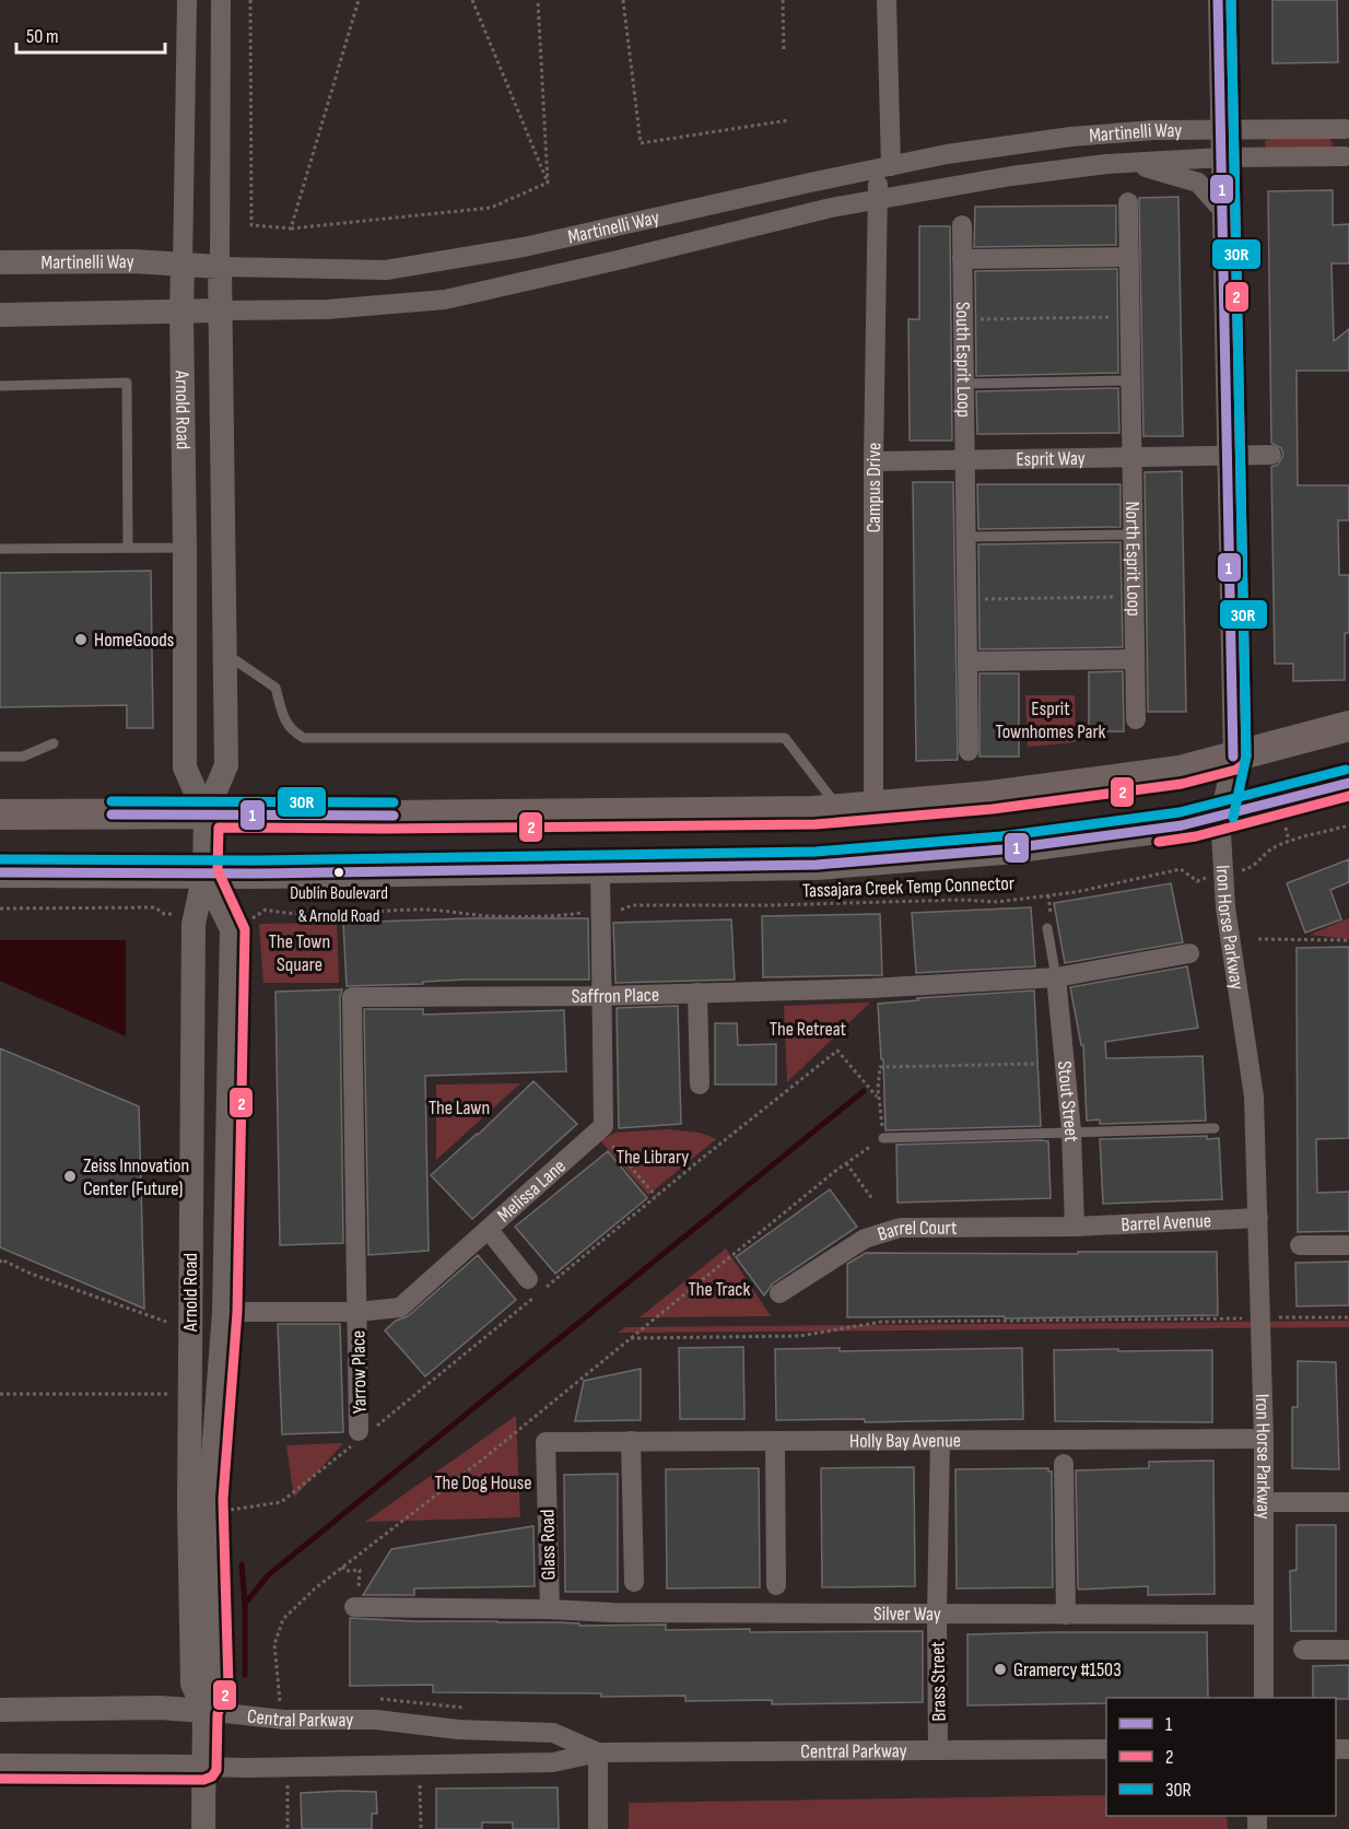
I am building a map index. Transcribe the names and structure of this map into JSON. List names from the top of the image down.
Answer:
{
  "streets": {
    "street": [
      "Martinelli Way",
      "South Esprit Loop",
      "Arnold Road",
      "Esprit Way",
      "Campus Drive",
      "North Esprit Loop",
      "Iron Horse Parkway",
      "Saffron Place",
      "Stout Street",
      "Melissa Lane",
      "Barrel Avenue",
      "Barrel Court",
      "Yarrow Place",
      "Holly Bay Avenue",
      "Glass Road",
      "Silver Way",
      "Brass Street",
      "Central Parkway"
    ],
    "path": ["Tassajara Creek Temp Connector"]
  },
  "crossings": [
    ["Martinelli Way", "Arnold Road"],
    ["Martinelli Way", "Campus Drive"],
    ["Martinelli Way", "Iron Horse Parkway"],
    ["South Esprit Loop", "Esprit Way"],
    ["Arnold Road", "Melissa Lane"],
    ["Arnold Road", "Central Parkway"],
    ["Esprit Way", "Campus Drive"],
    ["Esprit Way", "North Esprit Loop"],
    ["Esprit Way", "Iron Horse Parkway"],
    ["Iron Horse Parkway", "Barrel Avenue"],
    ["Iron Horse Parkway", "Holly Bay Avenue"],
    ["Iron Horse Parkway", "Silver Way"],
    ["Saffron Place", "Stout Street"],
    ["Saffron Place", "Melissa Lane"],
    ["Saffron Place", "Yarrow Place"],
    ["Stout Street", "Barrel Avenue"],
    ["Stout Street", "Barrel Court"],
    ["Melissa Lane", "Yarrow Place"],
    ["Barrel Avenue", "Barrel Court"],
    ["Holly Bay Avenue", "Glass Road"],
    ["Holly Bay Avenue", "Brass Street"],
    ["Glass Road", "Silver Way"],
    ["Silver Way", "Brass Street"],
    ["Brass Street", "Central Parkway"]
  ],
  "parks": [
    "Esprit Townhomes Park",
    "The Town Square",
    "The Retreat",
    "The Lawn",
    "The Library",
    "The Track",
    "The Dog House"
  ],
  "places": [
    "HomeGoods",
    "Dublin Boulevard & Arnold Road",
    "Zeiss Innovation Center (Future)",
    "Gramercy #1503"
  ],
  "lines": ["transit line 1", "transit line 2", "transit line 30R"],
  "legend": ["1", "2", "30R"],
  "scale_bar": "50 m"
}
